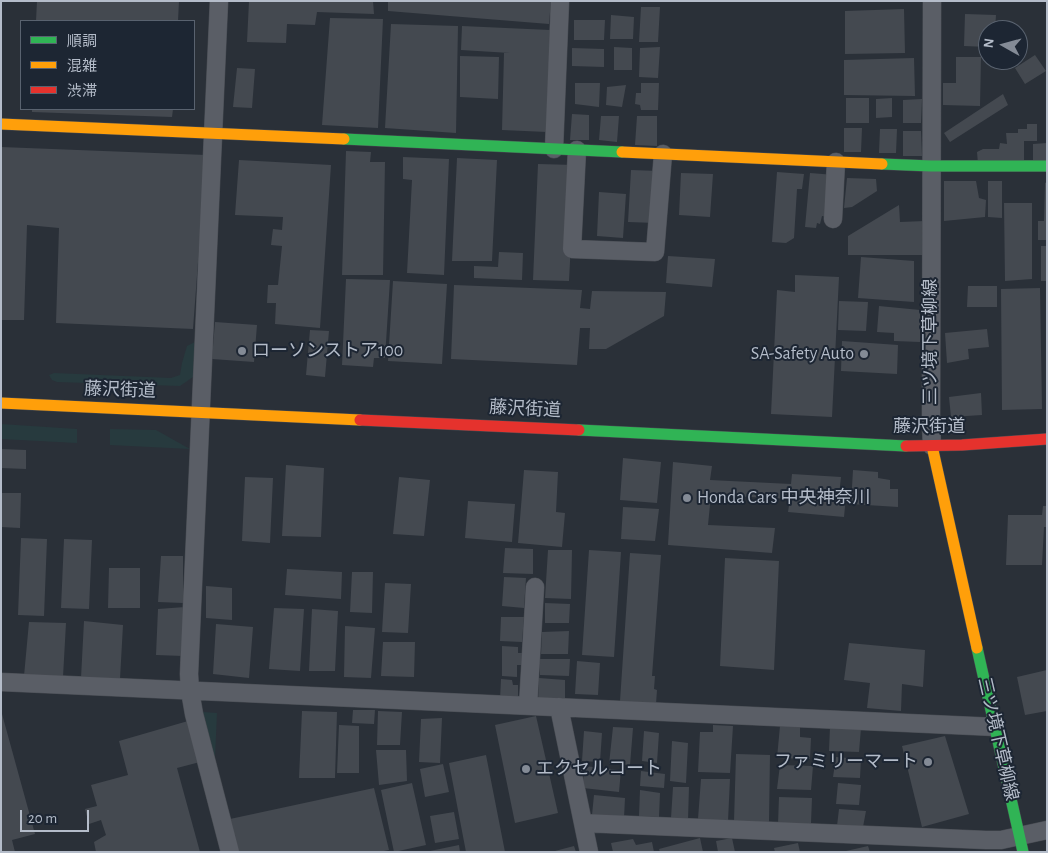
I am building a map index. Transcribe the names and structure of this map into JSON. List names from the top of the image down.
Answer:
{
  "streets": {
    "main road": ["三ツ境下草柳線", "藤沢街道"]
  },
  "crossings": [
    ["三ツ境下草柳線", "藤沢街道"]
  ],
  "places": [
    "ローソンストア100",
    "SA-Safety Auto",
    "Honda Cars 中央神奈川",
    "ファミリーマート",
    "エクセルコート"
  ],
  "legend": ["順調", "混雑", "渋滞"],
  "scale_bar": "20 m",
  "north": "left"
}
